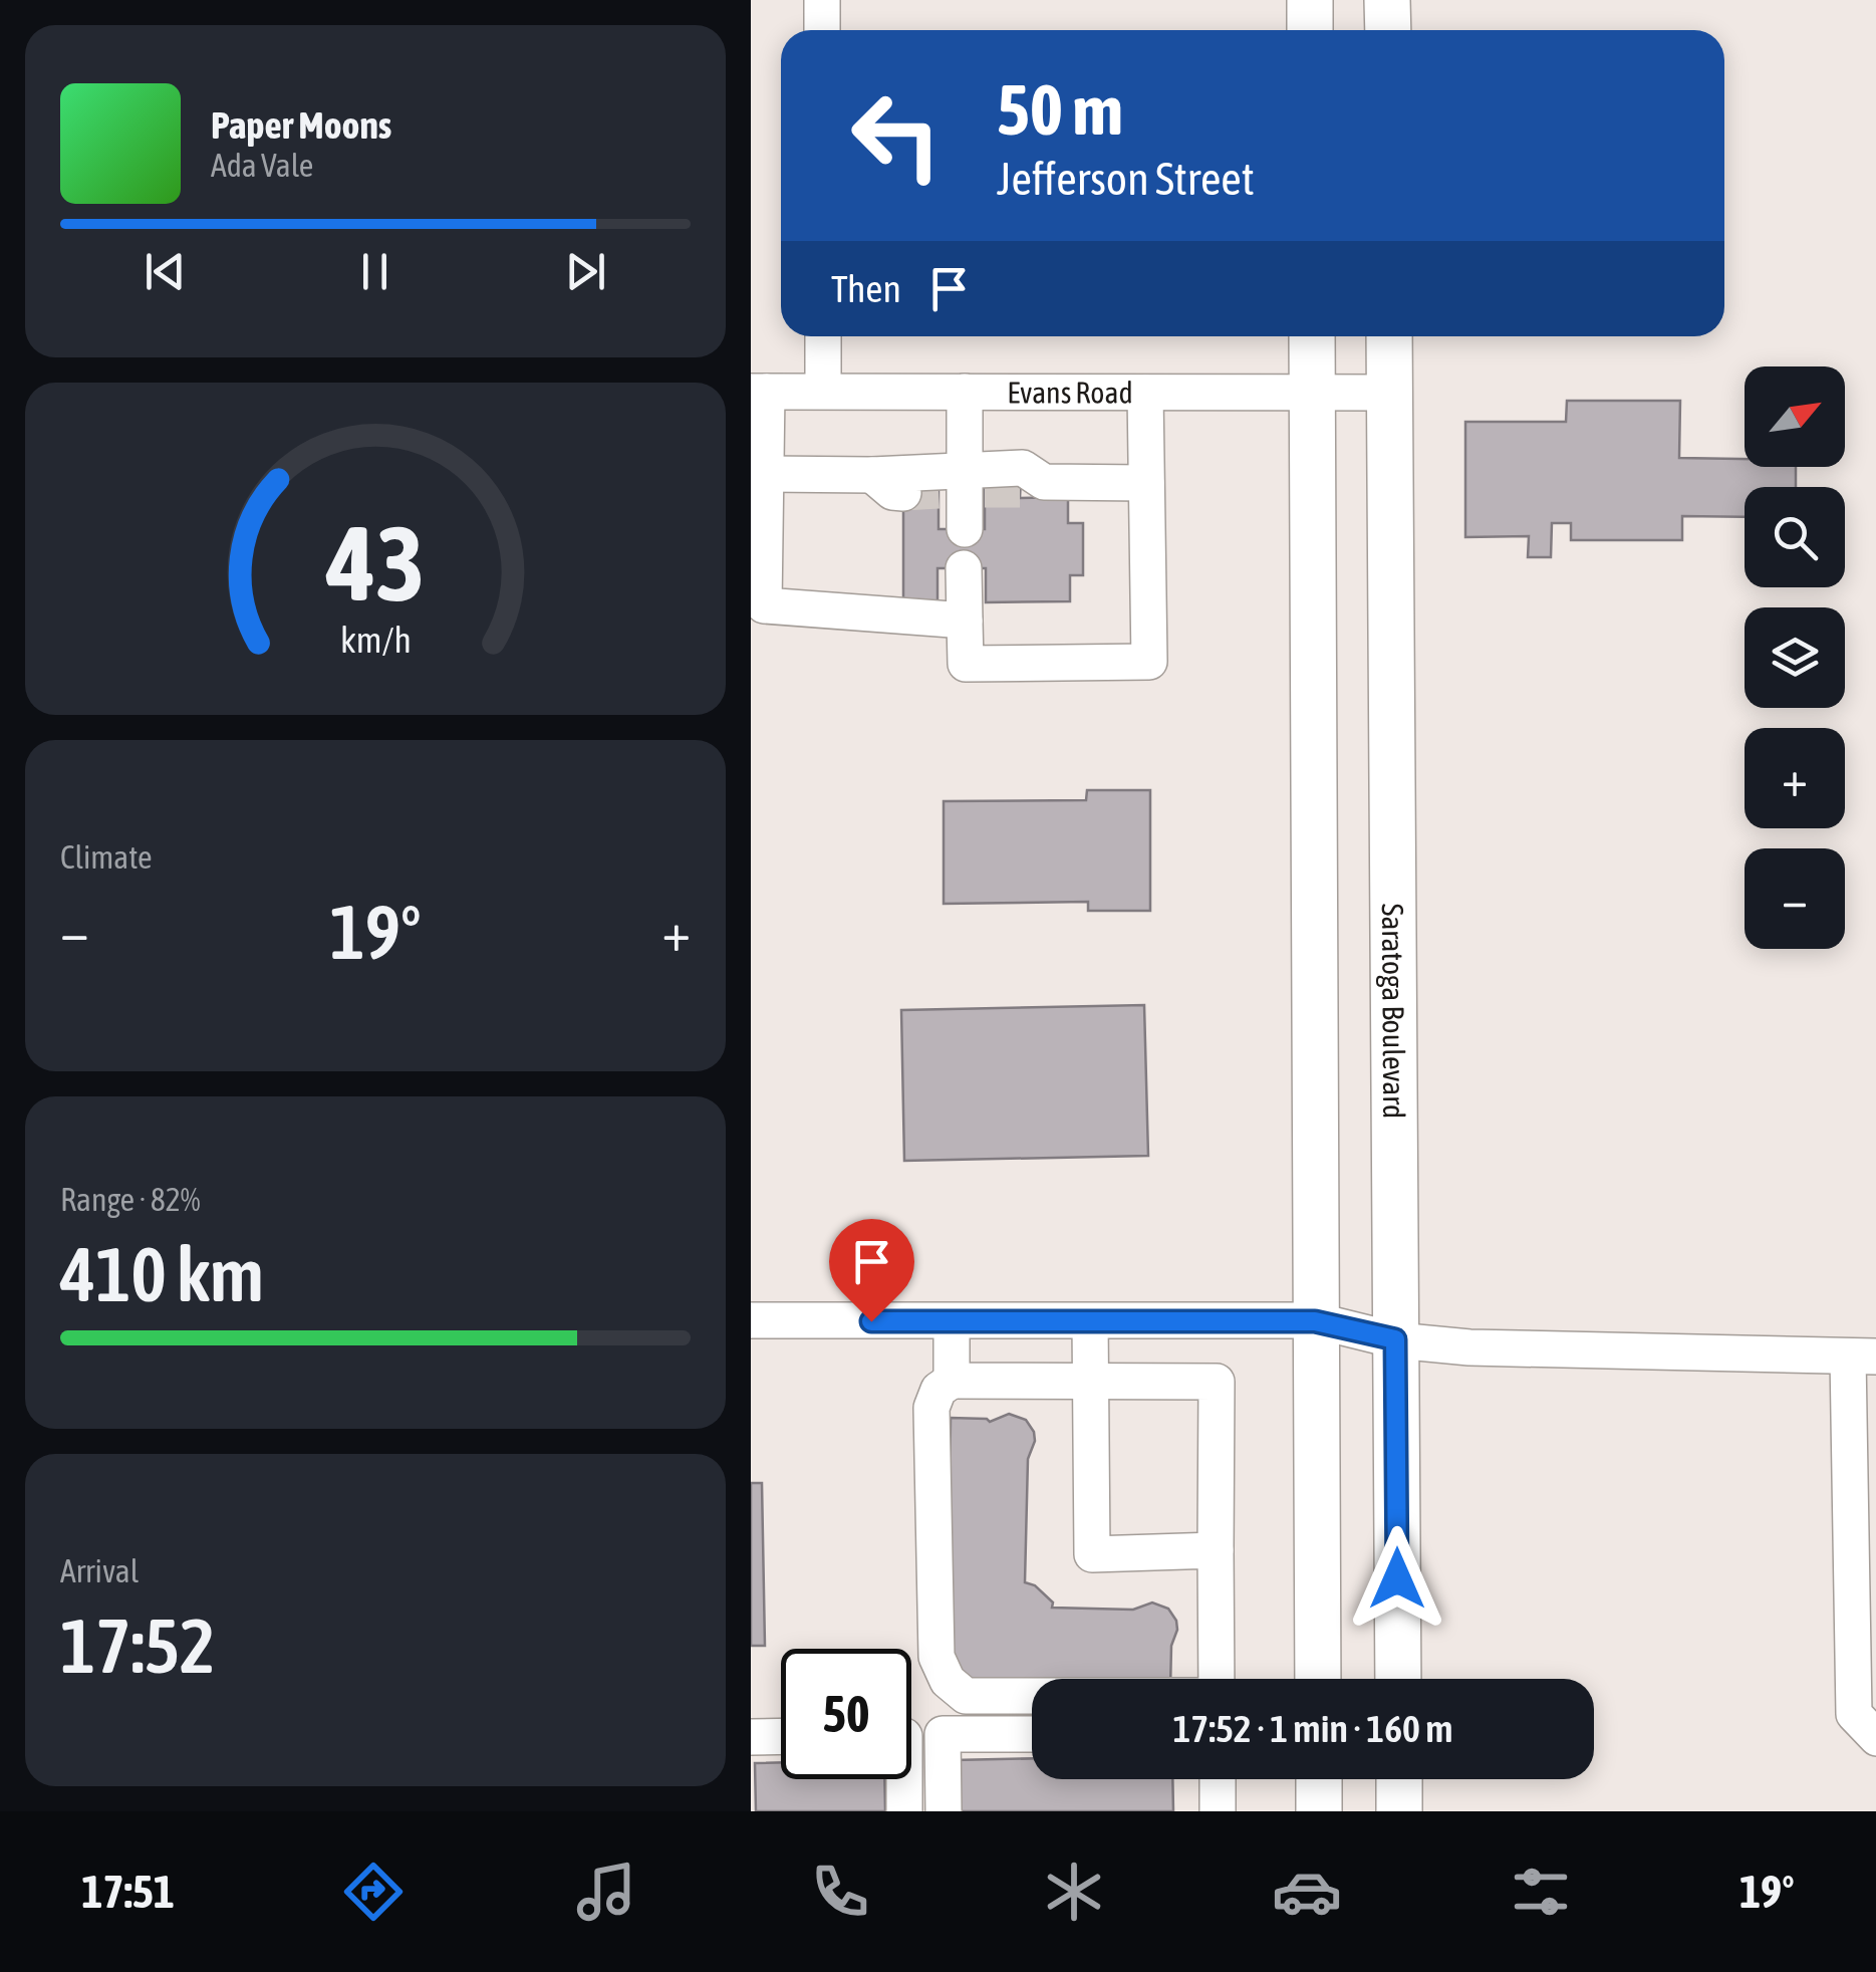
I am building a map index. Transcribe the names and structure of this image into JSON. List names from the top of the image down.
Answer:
{
  "streets": {
    "main road": ["Saratoga Boulevard"],
    "street": ["Evans Road"]
  },
  "crossings": [
    ["Evans Road", "Saratoga Boulevard"]
  ],
  "north": "top right",
  "page": {
    "turn": ["50 m", "Jefferson Street"],
    "song": ["Paper Moons", "Ada Vale"],
    "then": "Then",
    "map_buttons": ["+", "−"],
    "tile": [
      "Climate",
      ["Range · 82%", "410 km"],
      ["Arrival", "17:52"]
    ],
    "heat": ["−", "19°", "+"],
    "limit": "50",
    "trip": "17:52 · 1 min · 160 m",
    "tabs": ["17:51", "19°"],
    "gauge": ["43", "km/h"]
  }
}
